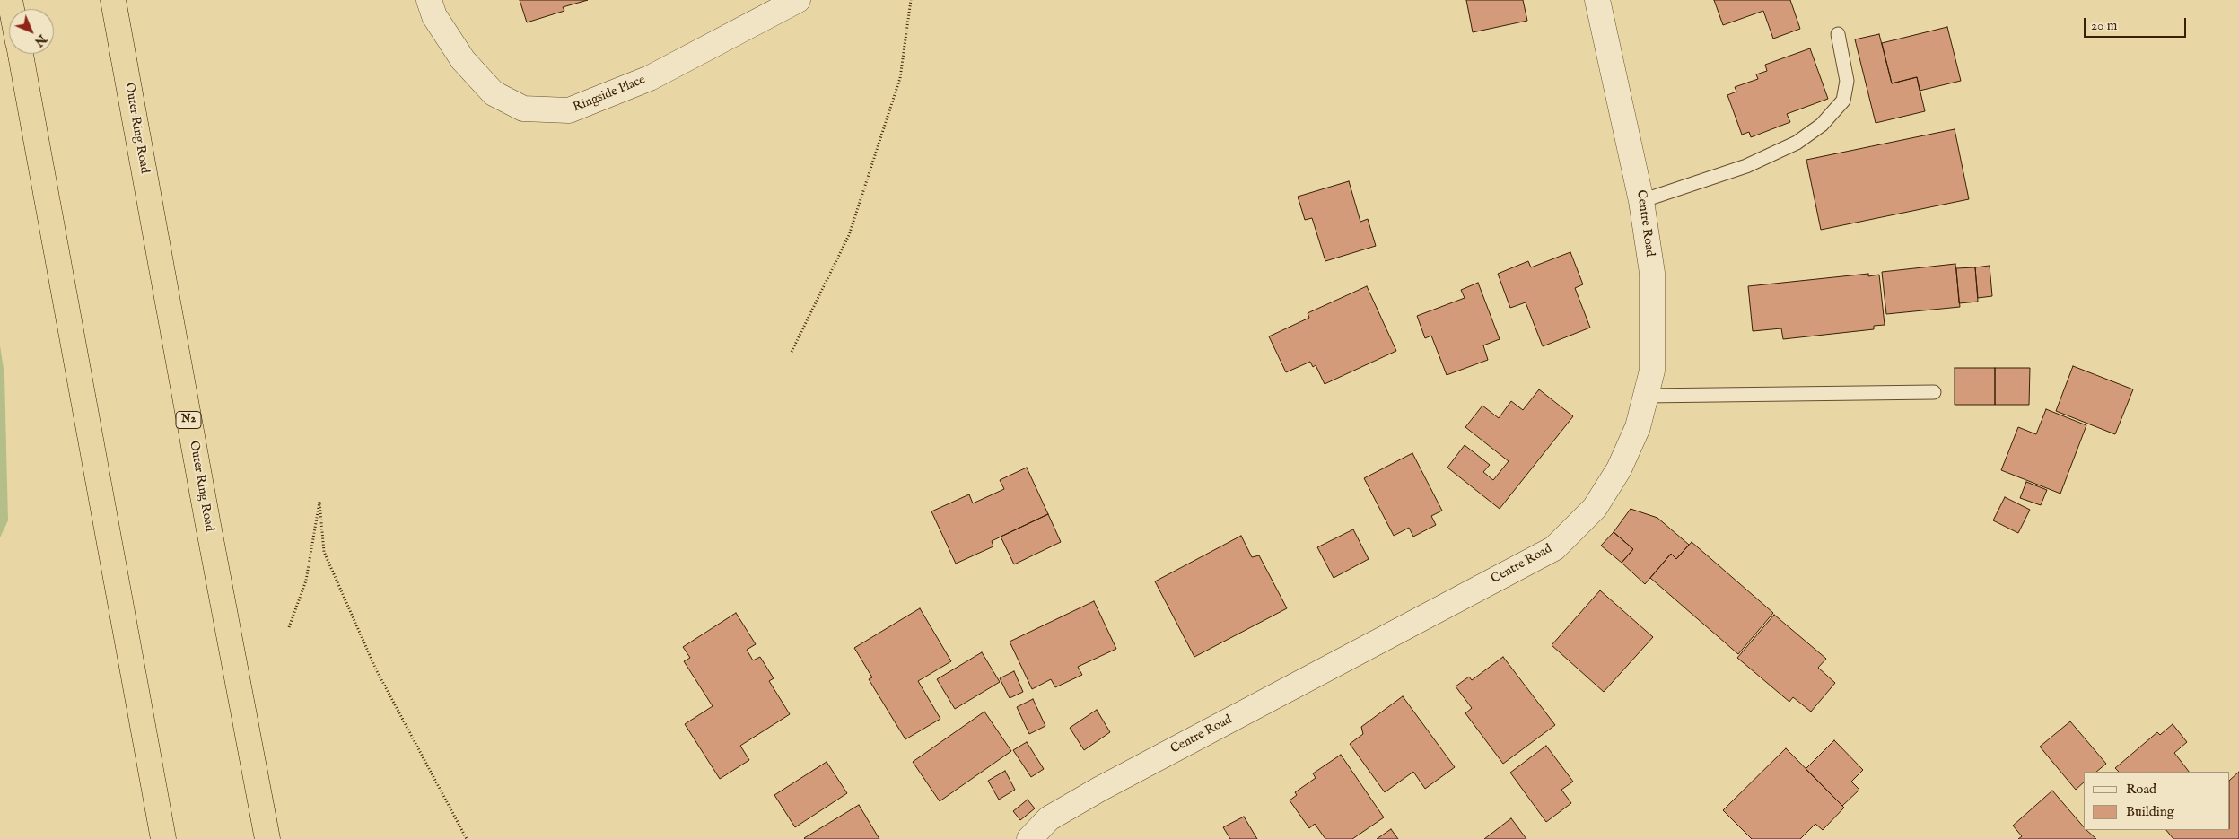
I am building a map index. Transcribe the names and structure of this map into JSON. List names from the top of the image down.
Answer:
{
  "streets": {
    "highway": ["Outer Ring Road", "N2"],
    "street": ["Ringside Place", "Centre Road"]
  },
  "legend": ["Road", "Building"],
  "scale_bar": "20 m",
  "north": "bottom right"
}
